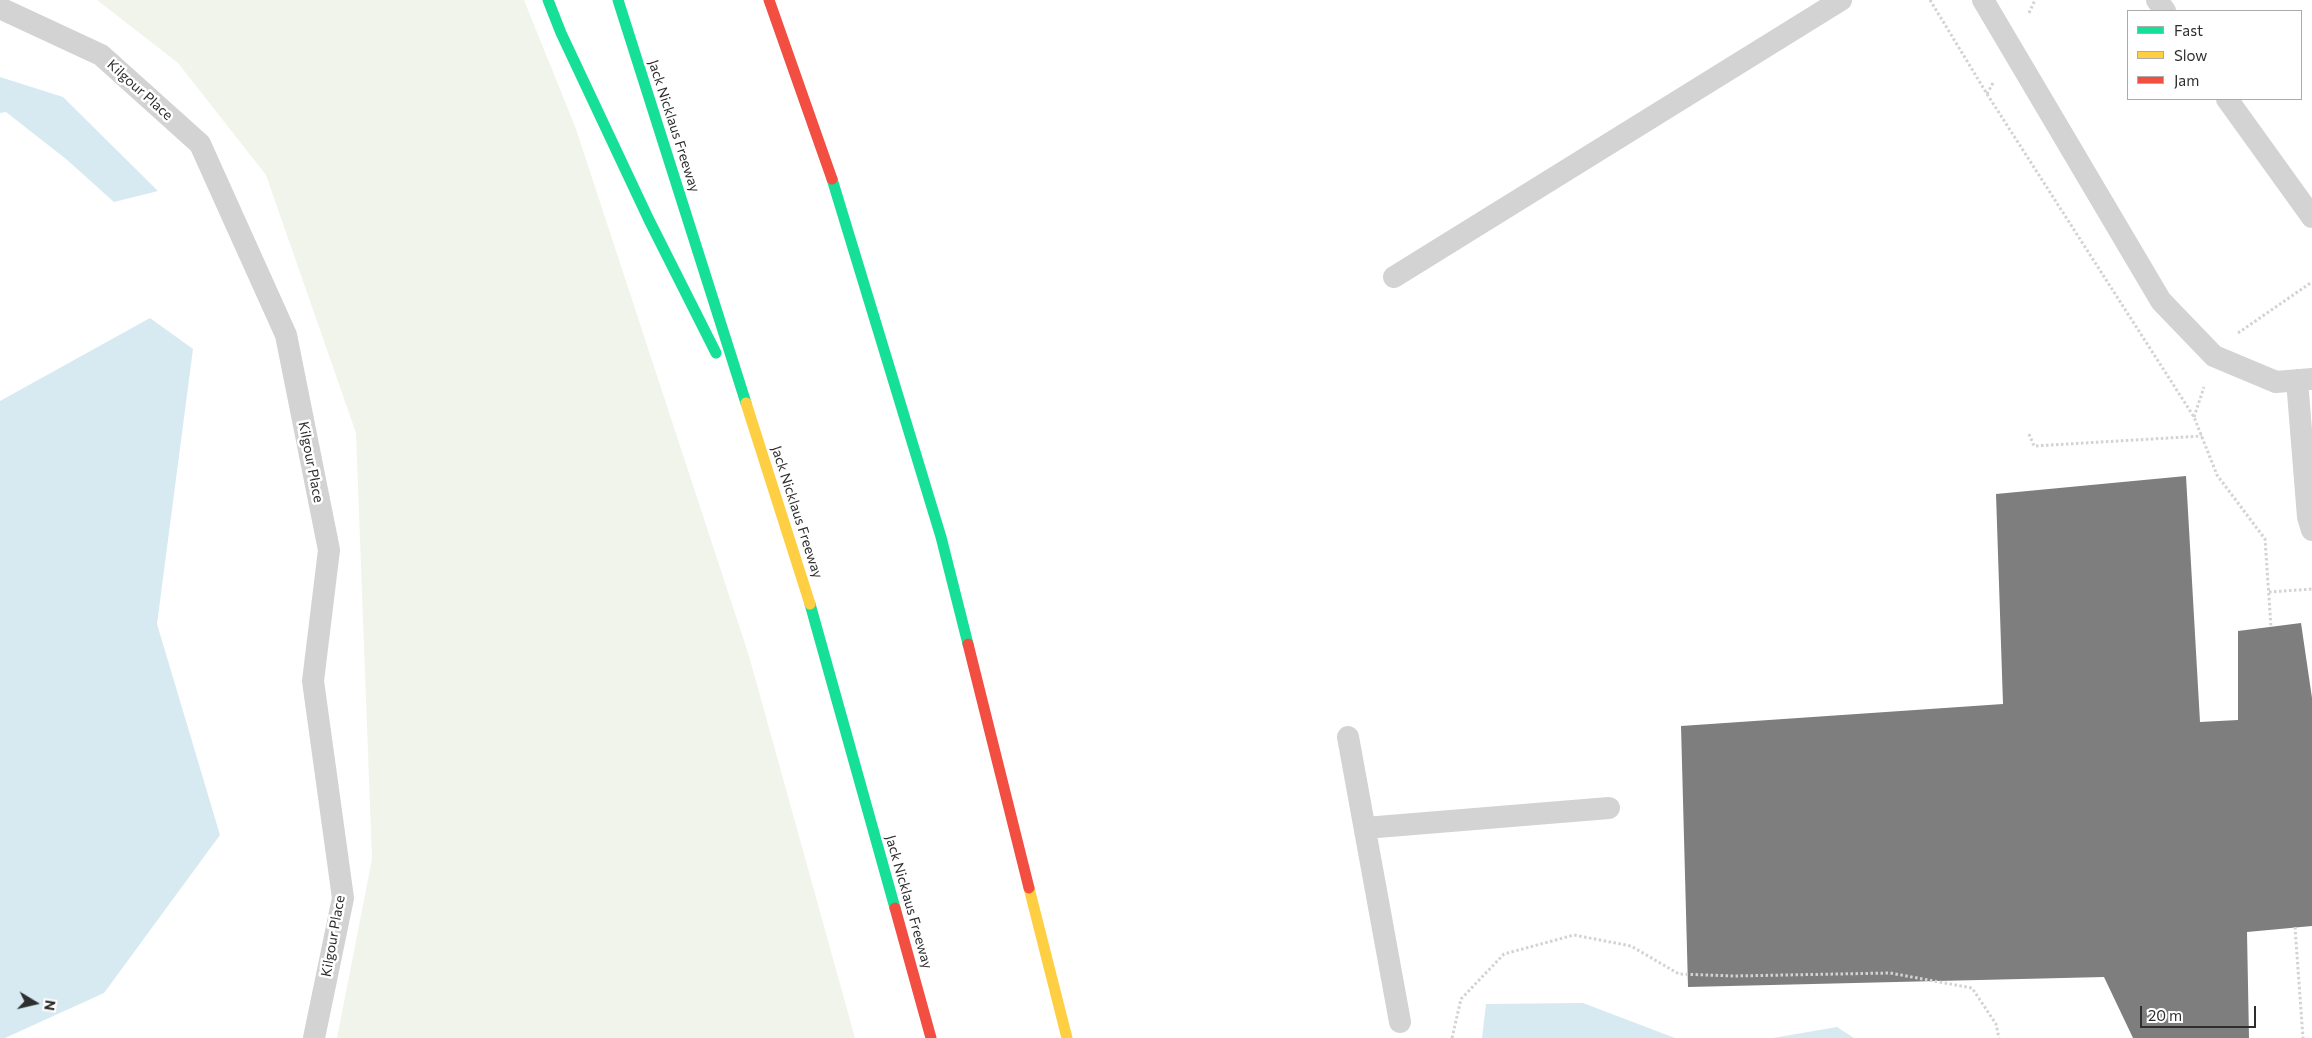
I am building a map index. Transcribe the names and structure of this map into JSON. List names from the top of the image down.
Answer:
{
  "streets": {
    "highway": ["Jack Nicklaus Freeway"],
    "lane": ["Kilgour Place"]
  },
  "legend": ["Fast", "Slow", "Jam"],
  "scale_bar": "20 m",
  "north": "right"
}
